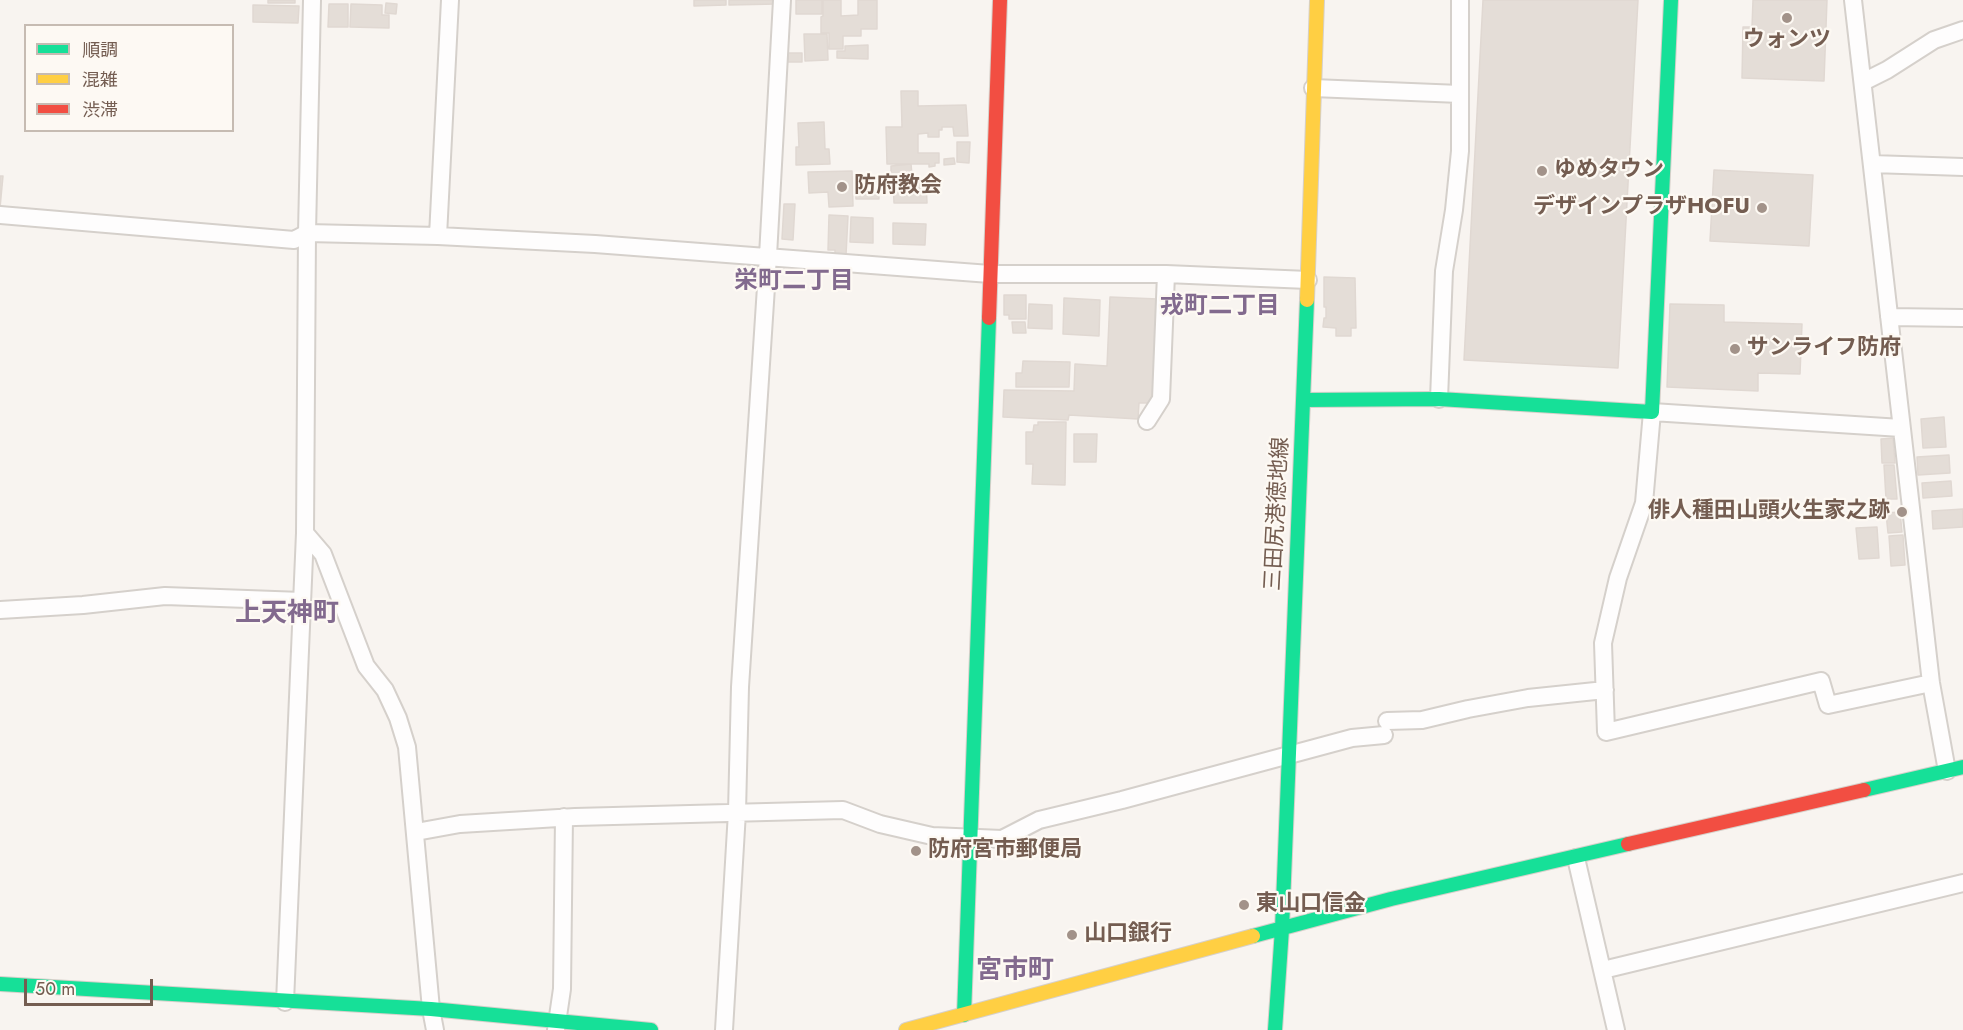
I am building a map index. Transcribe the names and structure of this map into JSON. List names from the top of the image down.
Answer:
{
  "streets": {
    "street": ["三田尻港徳地線"]
  },
  "districts": [
    "栄町二丁目",
    "戎町二丁目",
    "上天神町",
    "宮市町"
  ],
  "places": [
    "ウォンツ",
    "ゆめタウン",
    "防府教会",
    "デザインプラザHOFU",
    "サンライフ防府",
    "俳人種田山頭火生家之跡",
    "防府宮市郵便局",
    "東山口信金",
    "山口銀行"
  ],
  "legend": ["順調", "混雑", "渋滞"],
  "scale_bar": "50 m"
}
